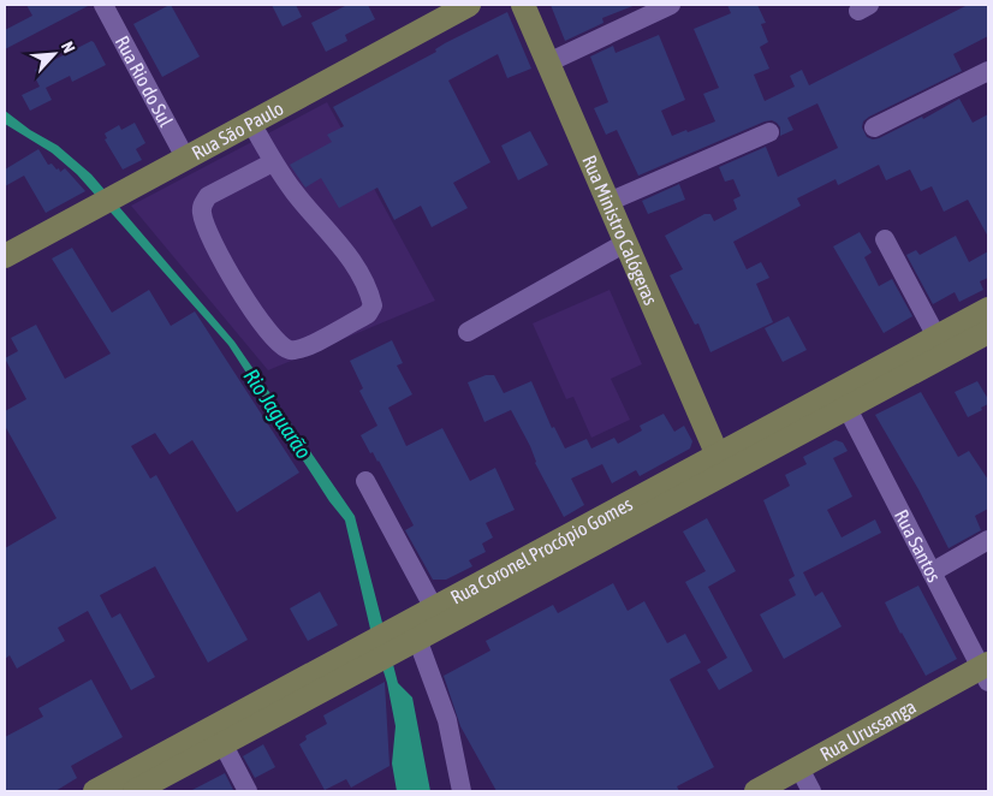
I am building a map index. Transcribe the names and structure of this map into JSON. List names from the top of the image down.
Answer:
{
  "streets": {
    "main road": [
      "Rua São Paulo",
      "Rua Ministro Calógeras",
      "Rua Coronel Procópio Gomes",
      "Rua Urussanga"
    ],
    "street": ["Rua Rio do Sul", "Rua Santos"]
  },
  "crossings": [
    ["Rua Rio do Sul", "Rua São Paulo"],
    ["Rua Ministro Calógeras", "Rua Coronel Procópio Gomes"],
    ["Rua Santos", "Rua Coronel Procópio Gomes"],
    ["Rua Santos", "Rua Urussanga"]
  ],
  "water": ["Rio Jaguarão"],
  "north": "top right"
}
